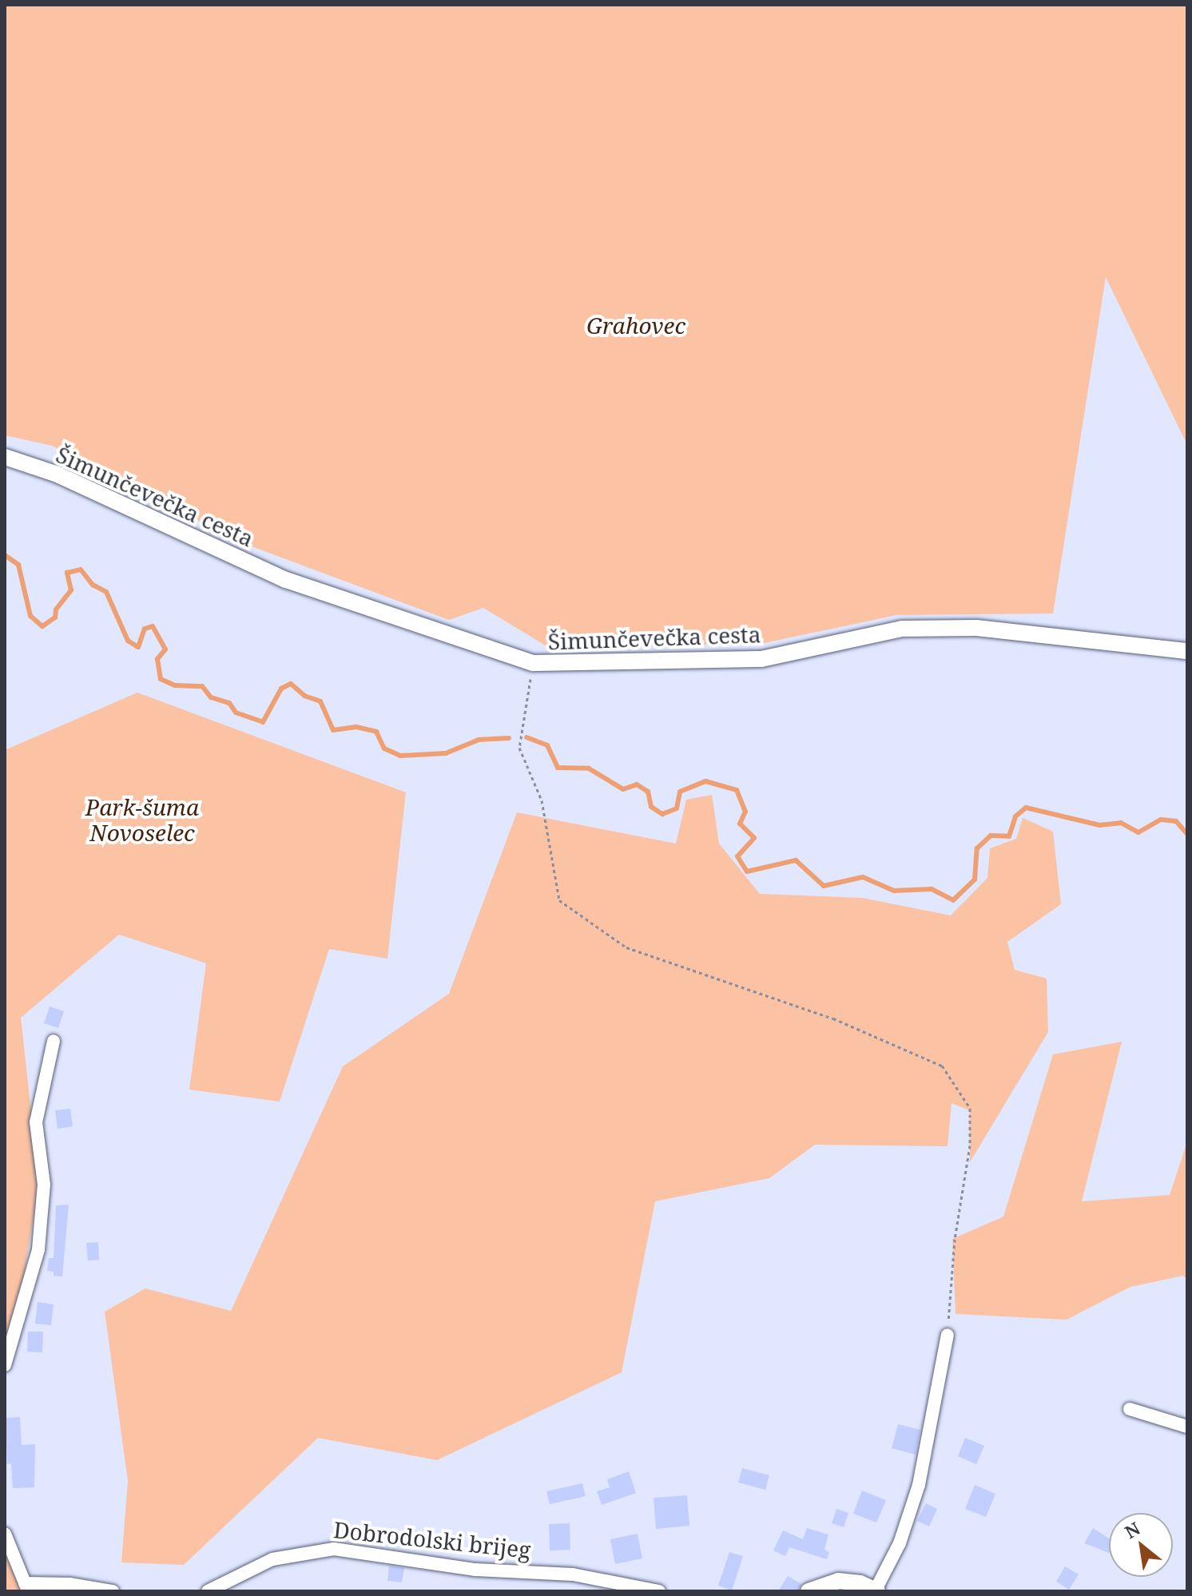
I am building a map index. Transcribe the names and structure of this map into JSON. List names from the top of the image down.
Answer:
{
  "streets": {
    "street": ["Šimunčevečka cesta", "Dobrodolski brijeg"]
  },
  "parks": ["Grahovec", "Park-šuma Novoselec"],
  "north": "top left"
}
